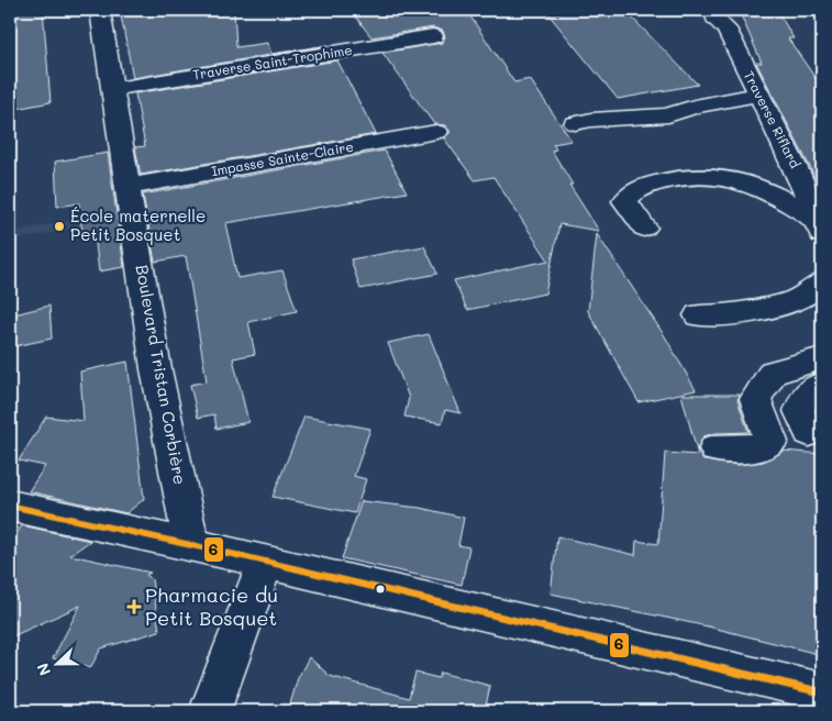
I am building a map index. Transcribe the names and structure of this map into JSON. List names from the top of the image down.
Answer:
{
  "streets": {
    "street": [
      "Traverse Saint-Trophime",
      "Traverse Riflard",
      "Impasse Sainte-Claire",
      "Boulevard Tristan Corbière"
    ]
  },
  "crossings": [
    ["Traverse Saint-Trophime", "Boulevard Tristan Corbière"],
    ["Impasse Sainte-Claire", "Boulevard Tristan Corbière"]
  ],
  "places": {
    "other": ["École maternelle Petit Bosquet"],
    "health": ["Pharmacie du Petit Bosquet"]
  },
  "lines": ["transit line 6"],
  "north": "left"
}
